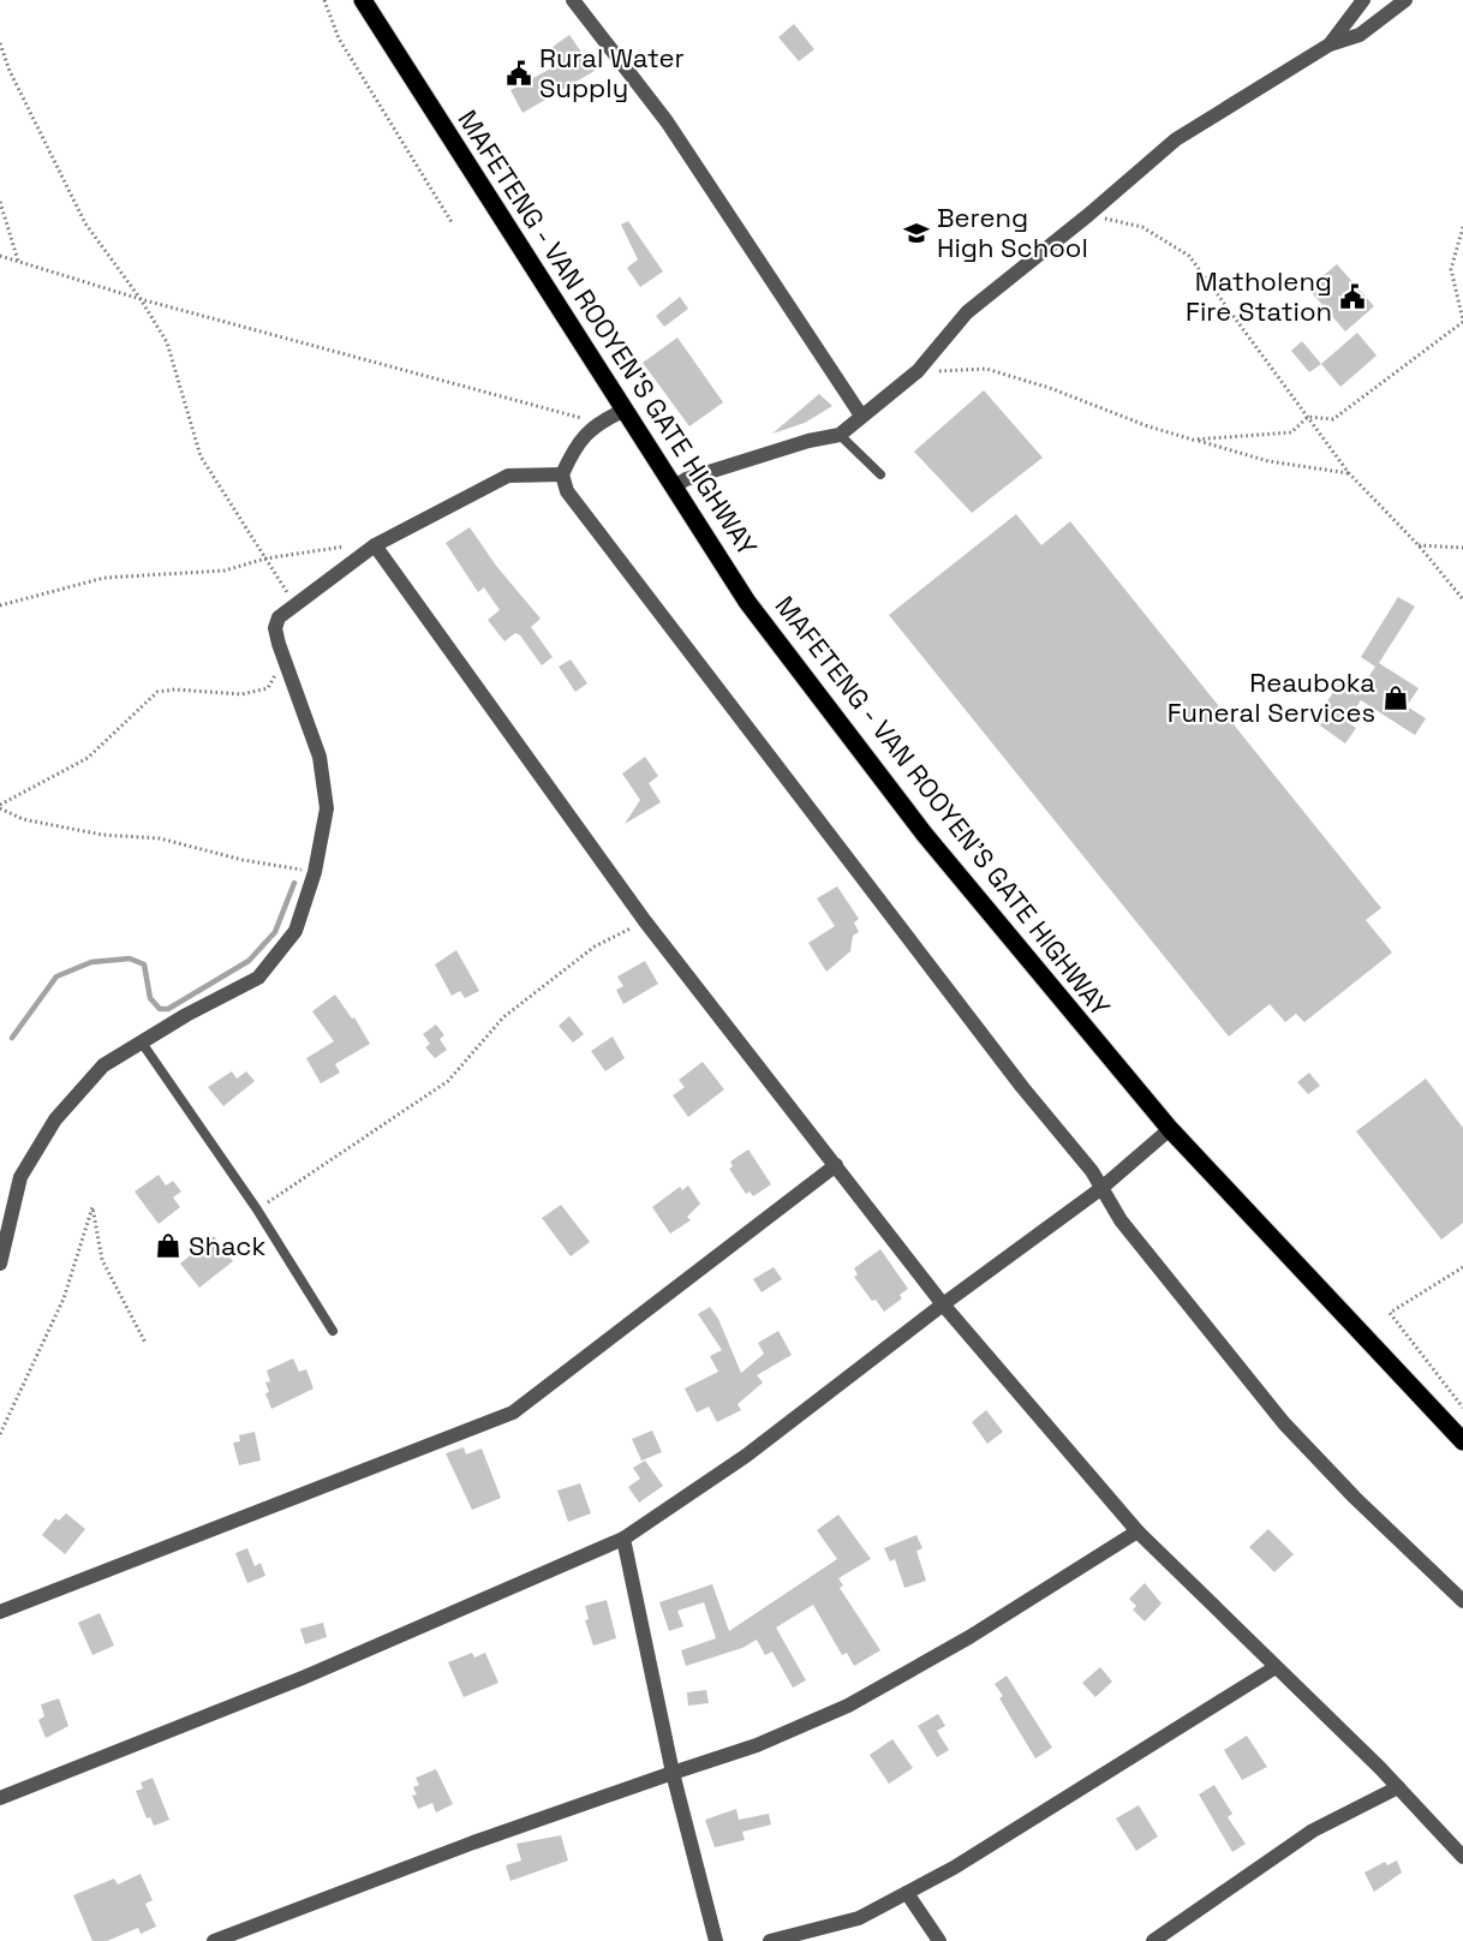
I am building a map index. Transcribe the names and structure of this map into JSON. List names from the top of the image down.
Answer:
{
  "streets": {
    "main road": ["MAFETENG - VAN ROOYEN'S GATE HIGHWAY"]
  },
  "places": {
    "public building": ["Rural Water Supply", "Matholeng Fire Station"],
    "school or university": ["Bereng High School"],
    "shop": ["Reauboka Funeral Services", "Shack"]
  }
}
